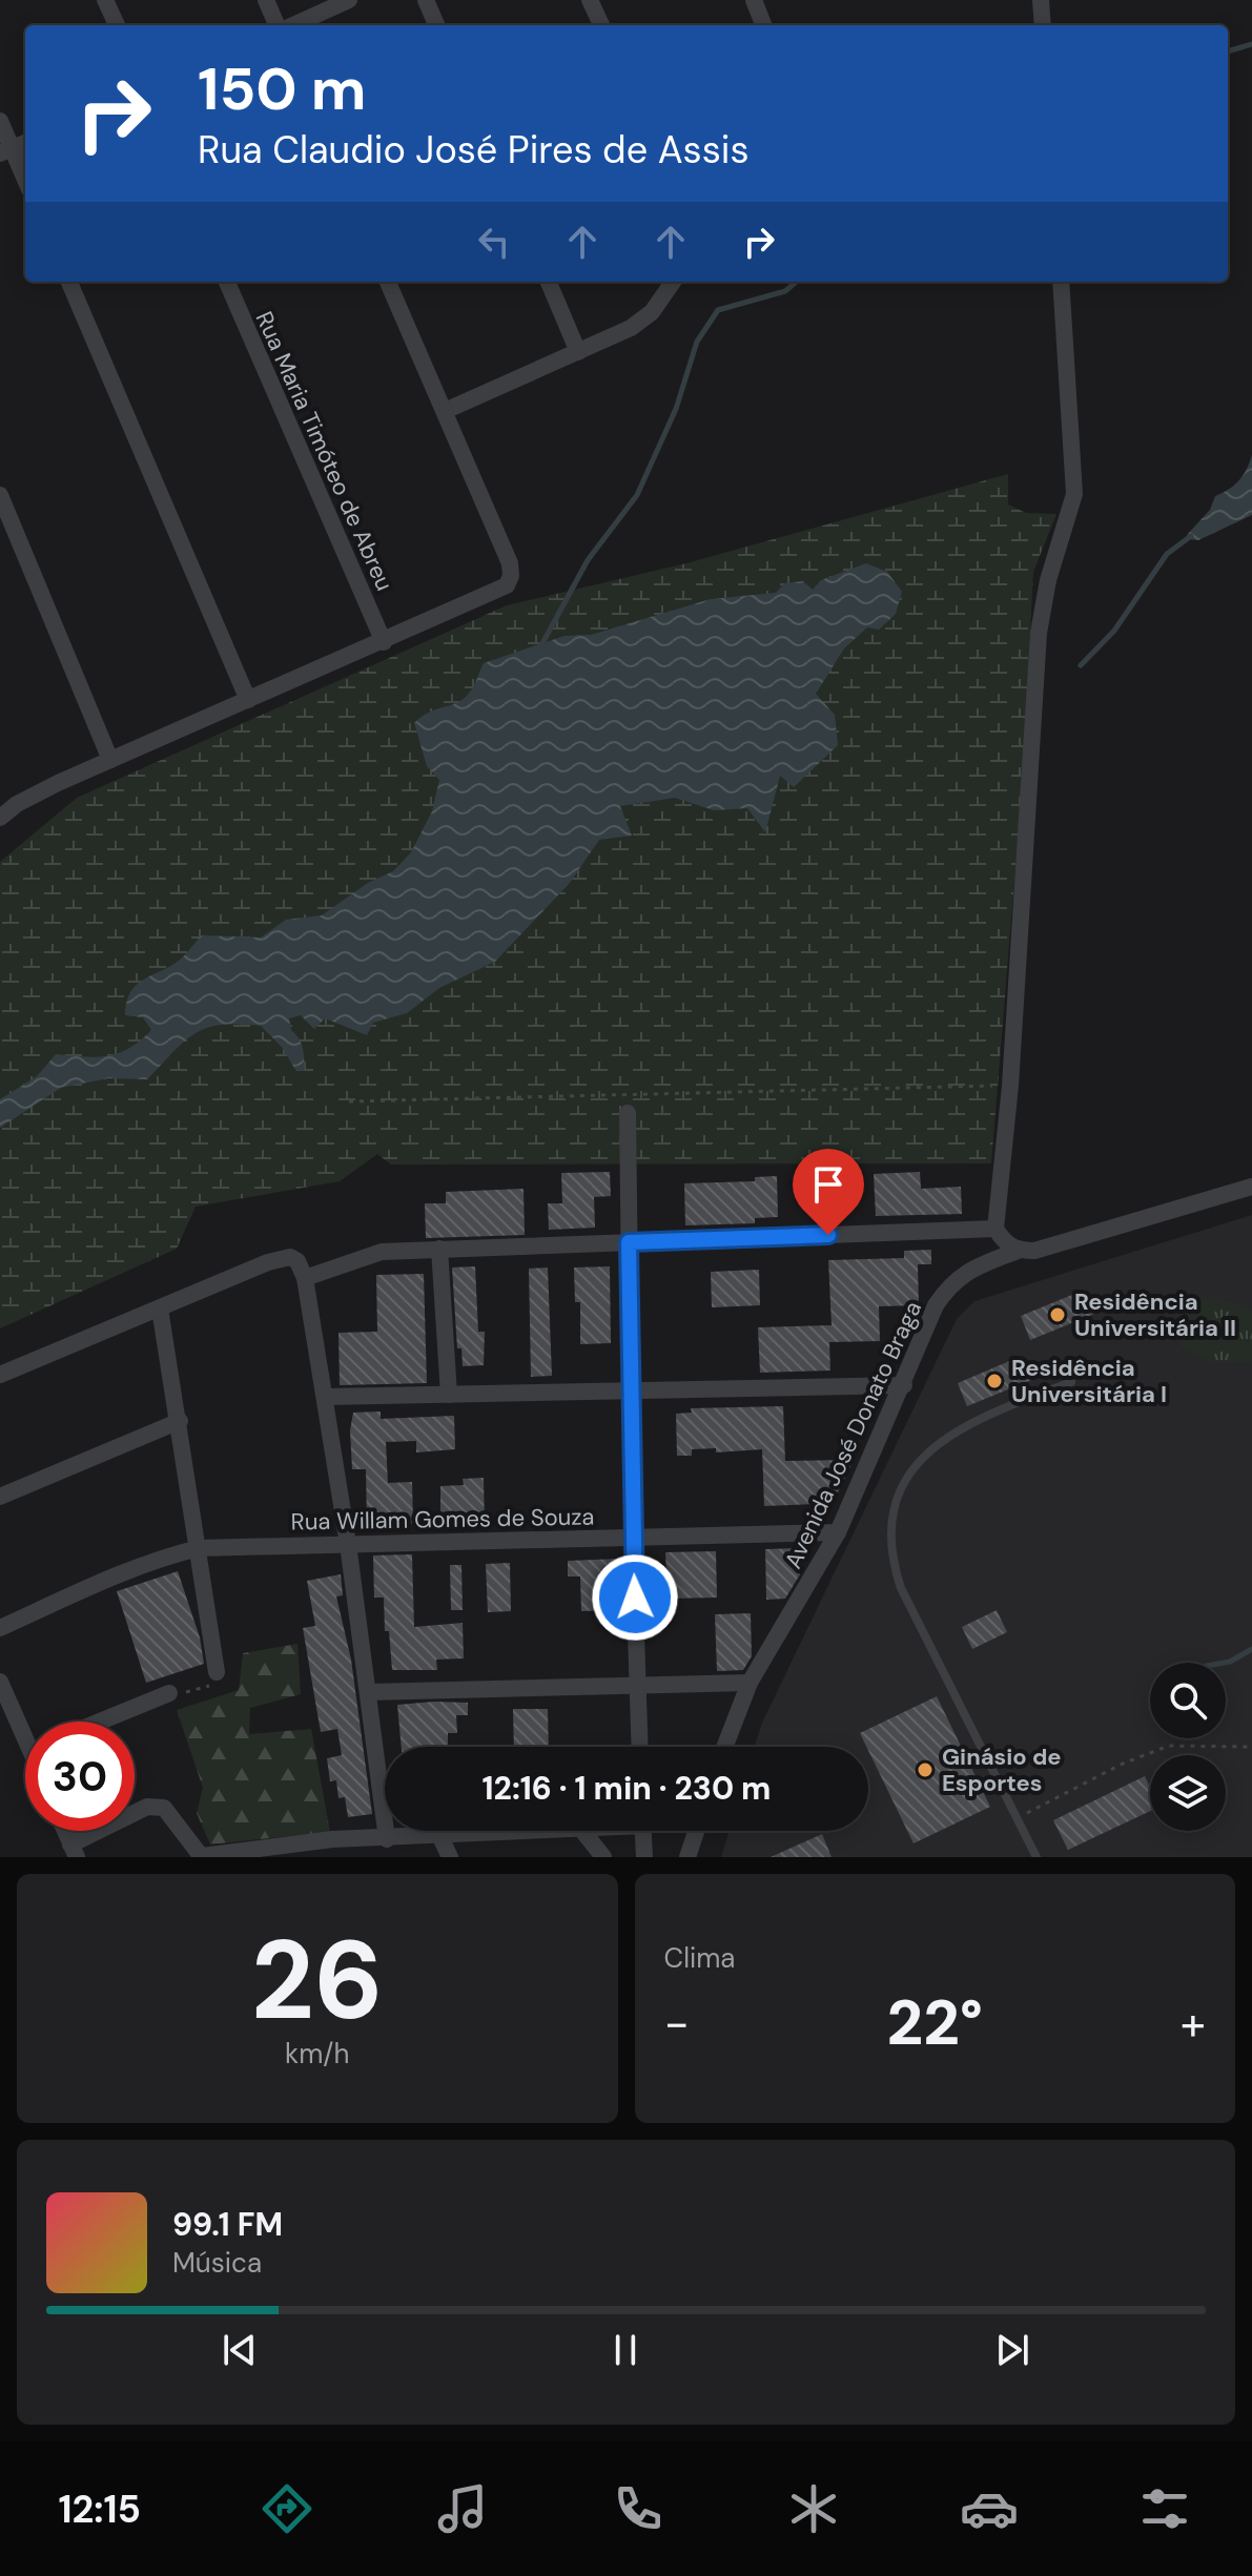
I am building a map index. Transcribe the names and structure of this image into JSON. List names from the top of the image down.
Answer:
{
  "streets": {
    "street": ["Rua Maria Timóteo de Abreu", "Avenida José Donato Braga", "Rua Willam Gomes de Souza"]
  },
  "crossings": [
    ["Avenida José Donato Braga", "Rua Willam Gomes de Souza"]
  ],
  "places": ["Residência Universitária II", "Residência Universitária I", "Ginásio de Esportes"],
  "page": {
    "turn": ["150 m", "Rua Claudio José Pires de Assis"],
    "limit": "30",
    "trip": "12:16 · 1 min · 230 m",
    "tile": [
      ["26", "km/h"],
      "Clima"
    ],
    "heat": ["−", "22°", "+"],
    "song": ["99.1 FM", "Música"],
    "tabs": "12:15"
  }
}
